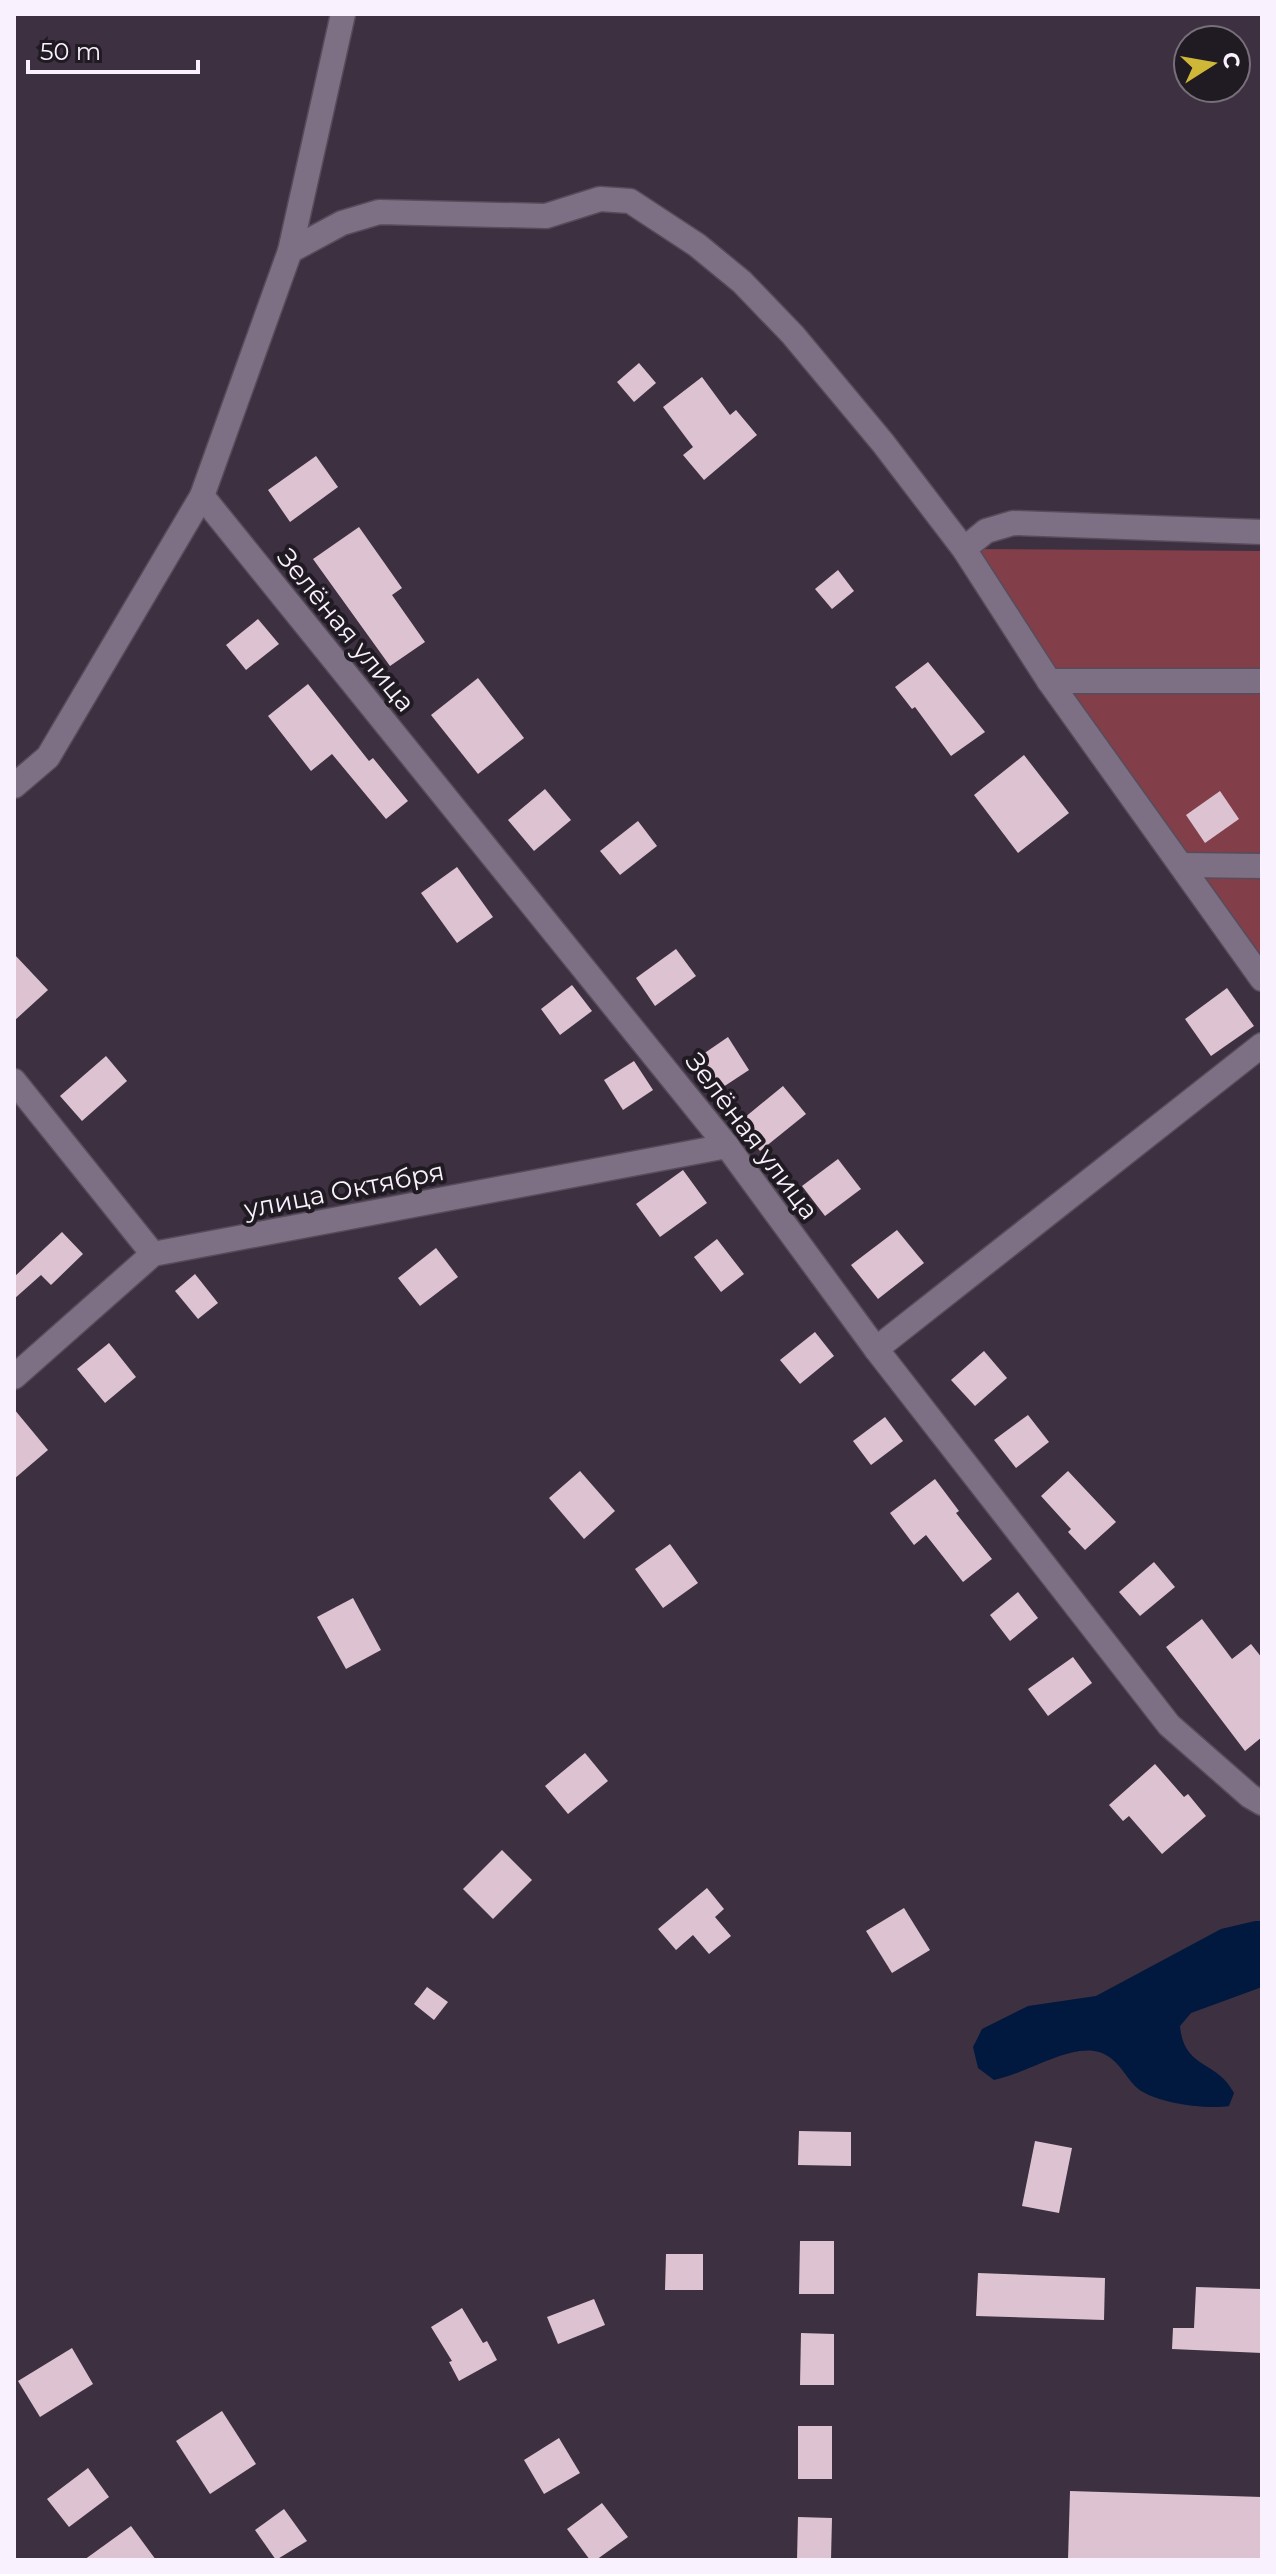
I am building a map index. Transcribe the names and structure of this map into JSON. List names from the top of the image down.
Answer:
{
  "streets": {
    "street": ["Зелёная улица", "улица Октября"]
  },
  "crossings": [
    ["Зелёная улица", "улица Октября"]
  ],
  "scale_bar": "50 m",
  "north": "right"
}
